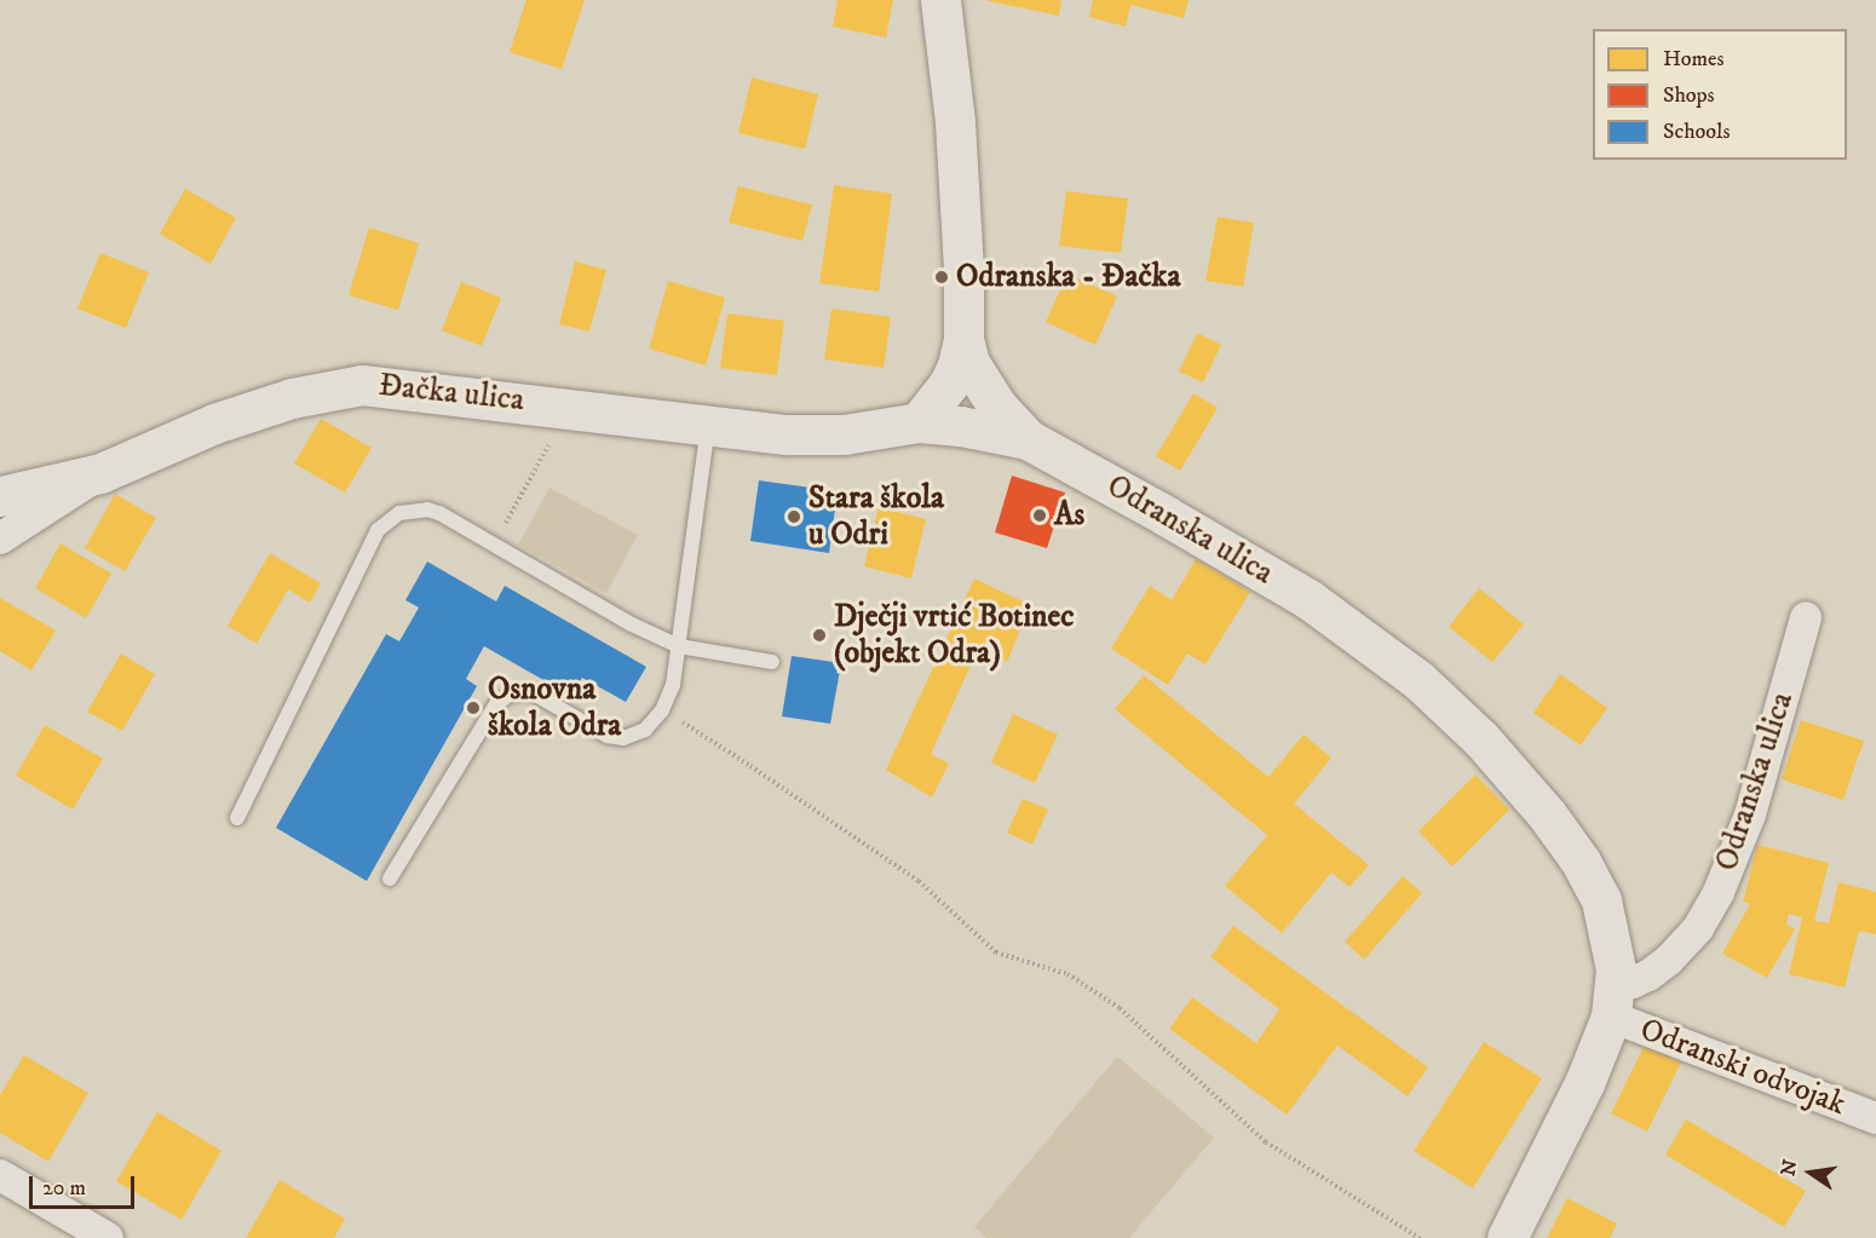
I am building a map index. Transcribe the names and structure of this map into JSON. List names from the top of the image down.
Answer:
{
  "streets": {
    "street": ["Đačka ulica", "Odranska ulica", "Odranski odvojak"]
  },
  "crossings": [
    ["Đačka ulica", "Odranska ulica"],
    ["Odranska ulica", "Odranski odvojak"]
  ],
  "places": [
    "Odranska - Đačka",
    "As",
    "Stara škola u Odri",
    "Dječji vrtić Botinec (objekt Odra)",
    "Osnovna škola Odra"
  ],
  "legend": ["Homes", "Shops", "Schools"],
  "scale_bar": "20 m",
  "north": "left"
}
